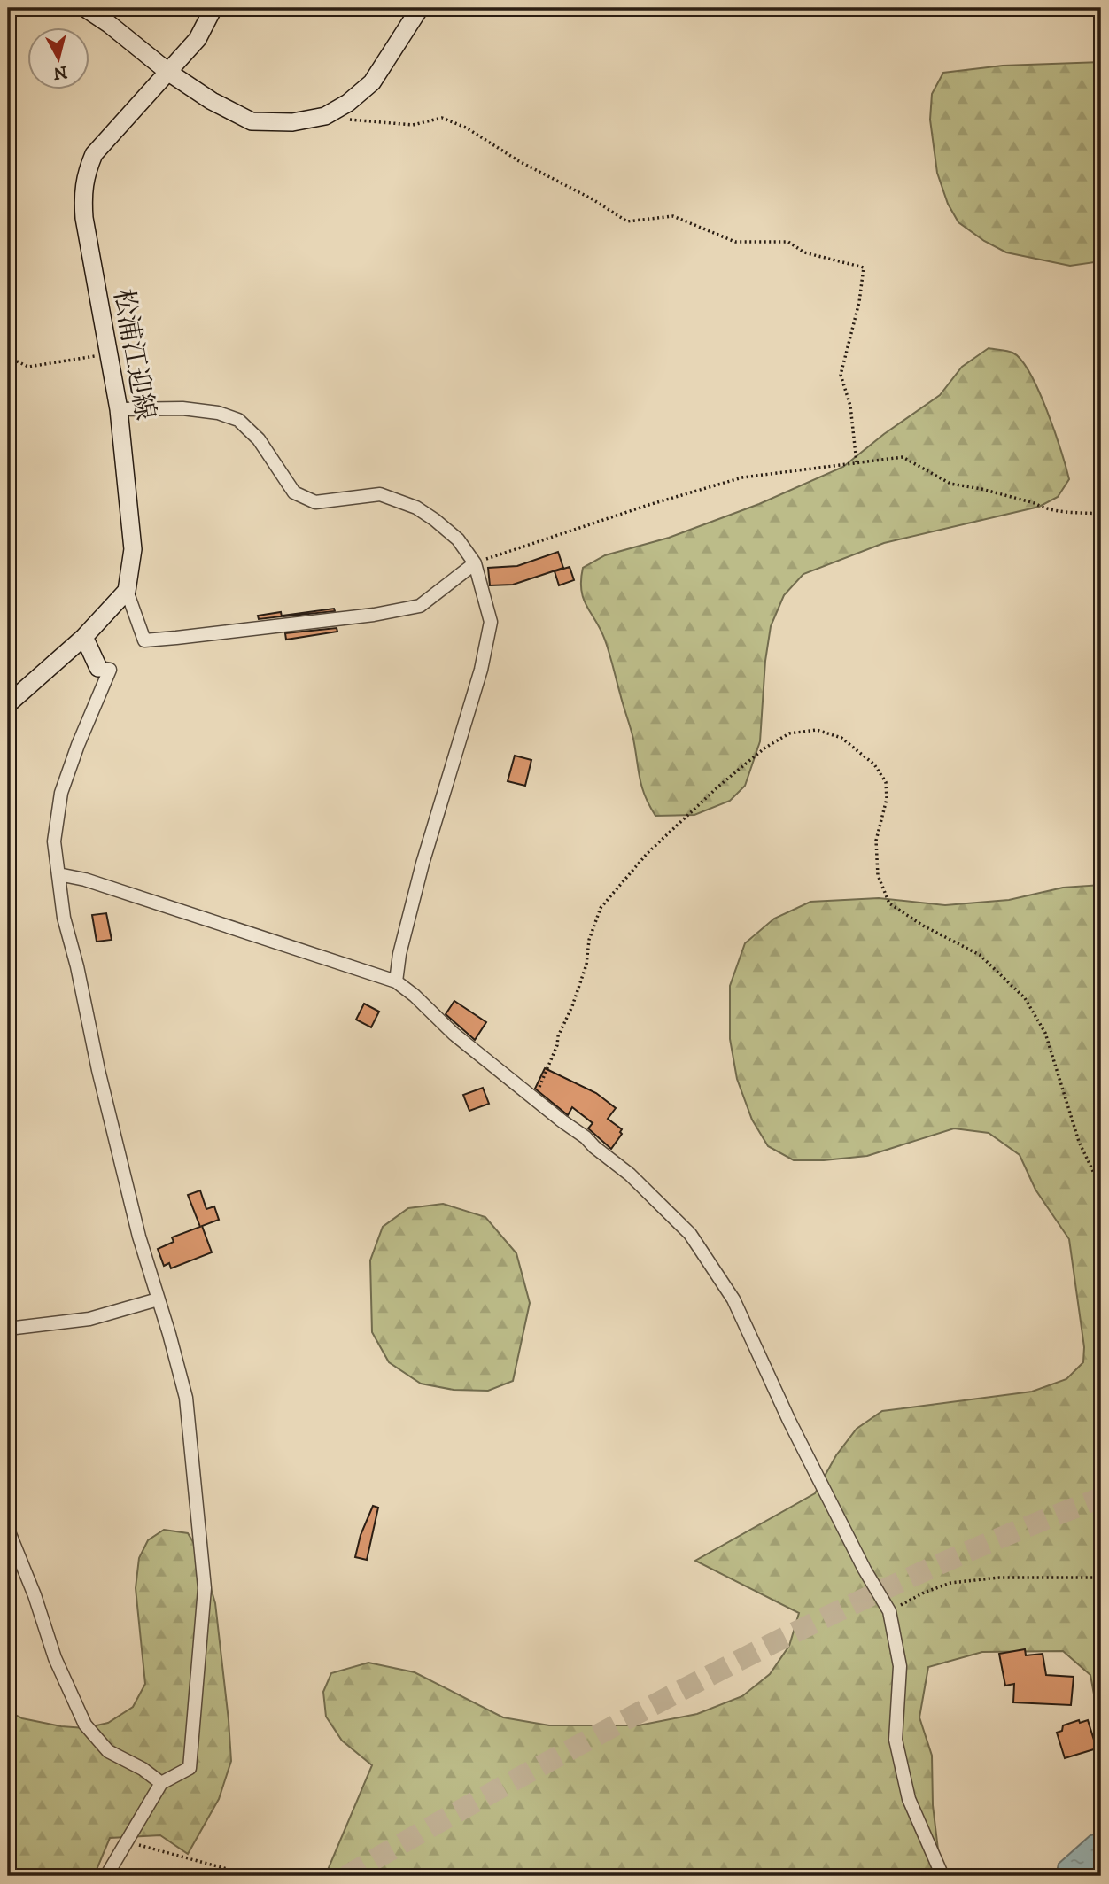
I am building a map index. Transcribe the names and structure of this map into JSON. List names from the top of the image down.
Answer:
{
  "streets": {
    "main road": ["松浦江迎線"]
  },
  "north": "bottom"
}
